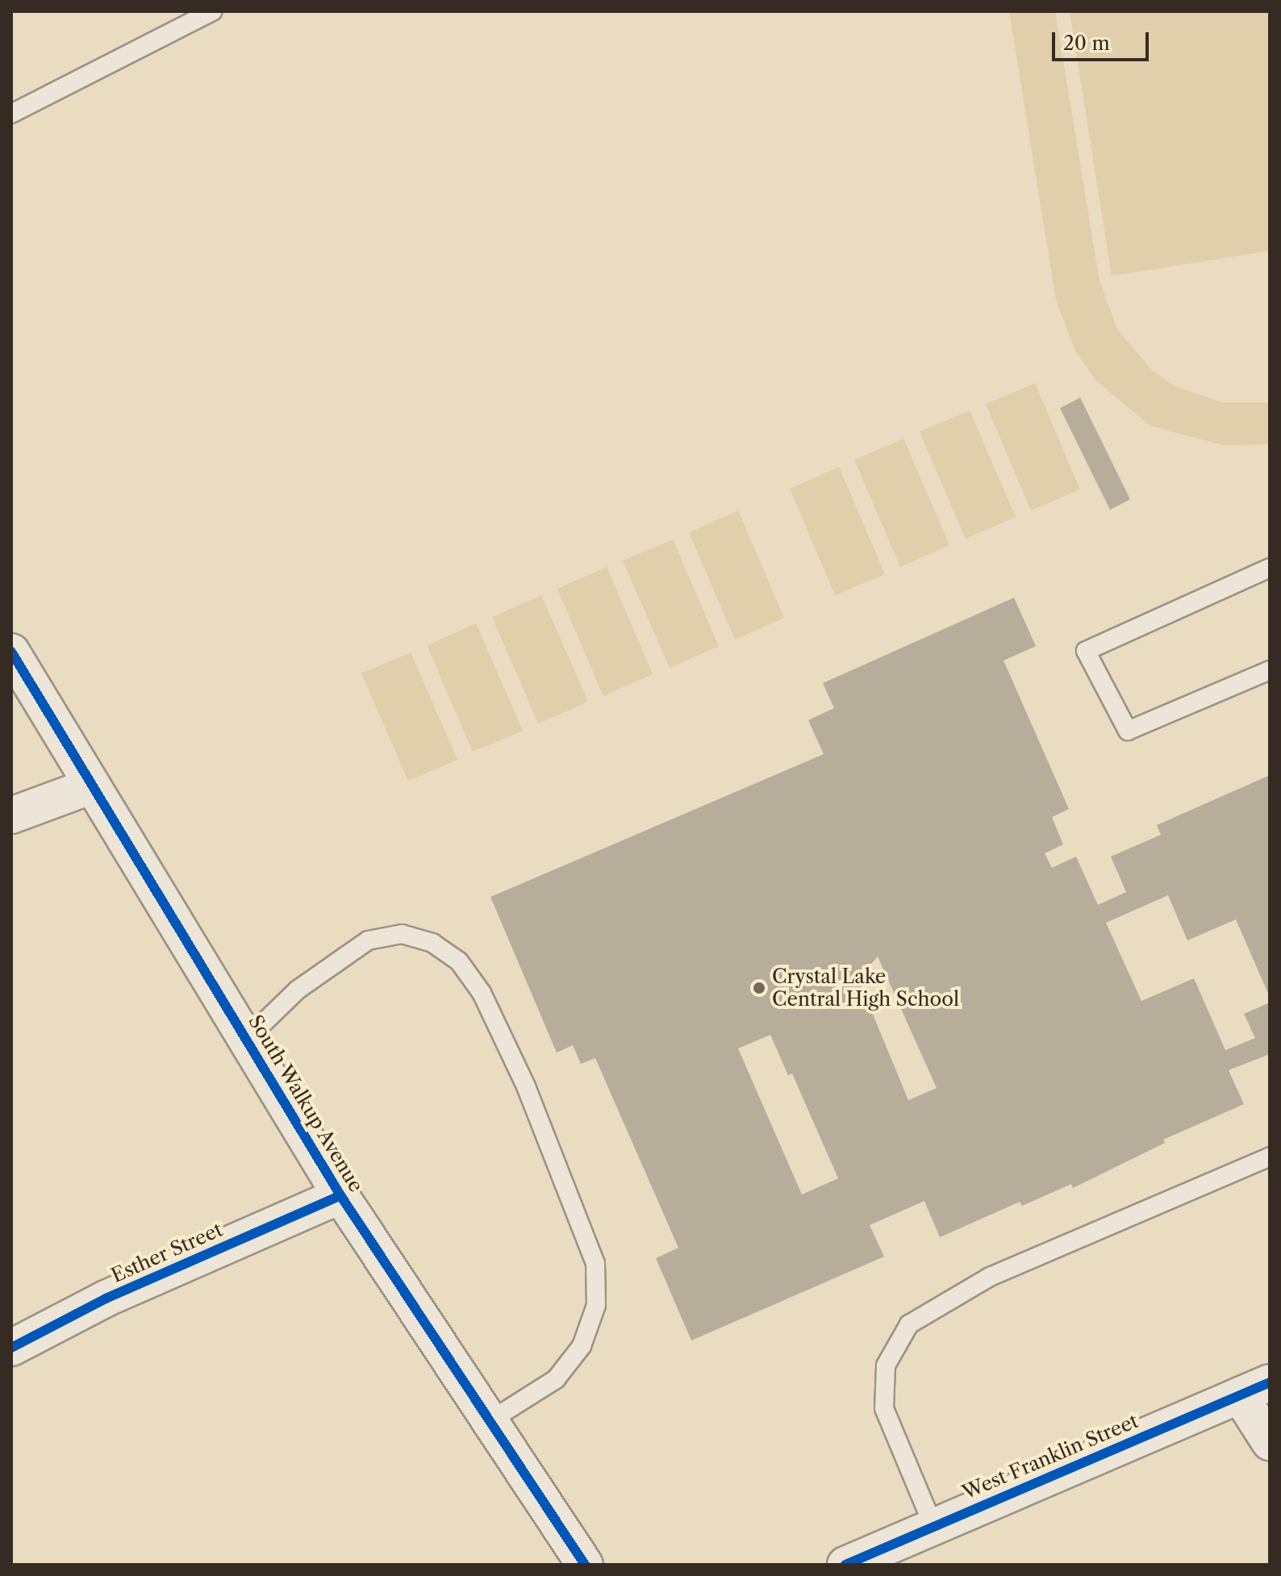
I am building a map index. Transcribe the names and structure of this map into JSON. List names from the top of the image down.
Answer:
{
  "streets": {
    "street": ["South Walkup Avenue", "Esther Street", "West Franklin Street"]
  },
  "crossings": [
    ["South Walkup Avenue", "Esther Street"]
  ],
  "places": ["Crystal Lake Central High School"],
  "scale_bar": "20 m"
}
